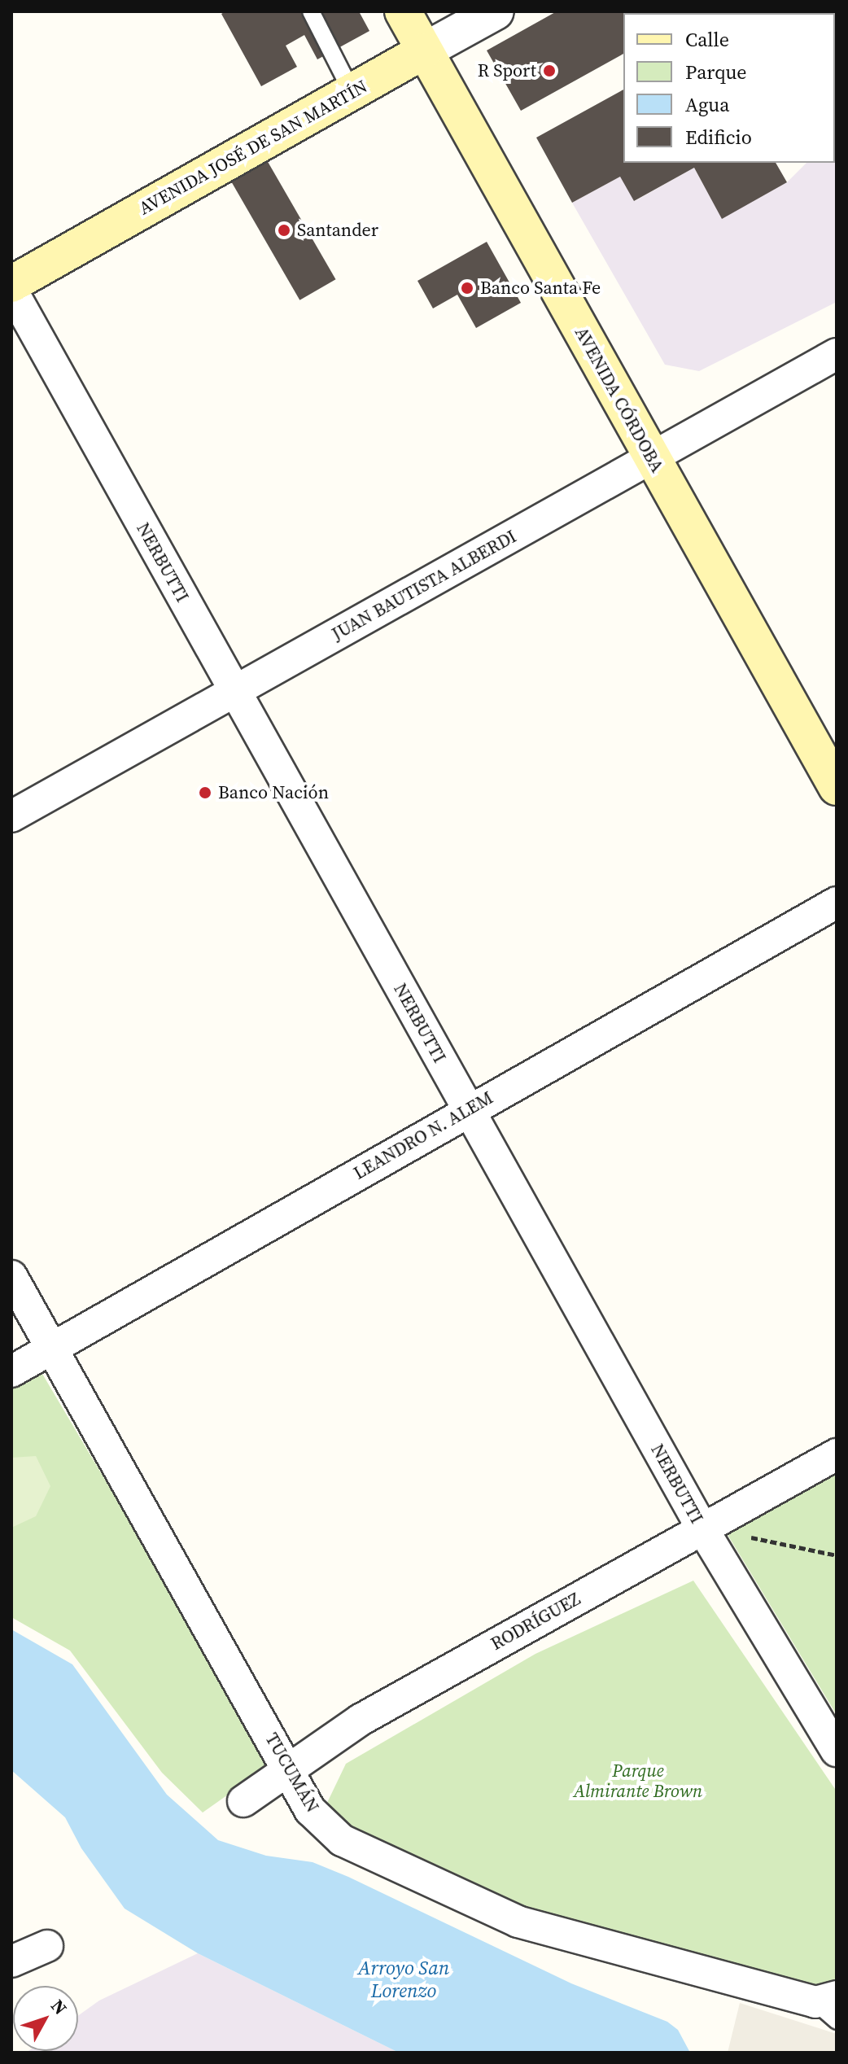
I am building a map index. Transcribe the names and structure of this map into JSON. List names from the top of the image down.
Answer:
{
  "streets": {
    "main road": ["AVENIDA JOSÉ DE SAN MARTÍN", "AVENIDA CÓRDOBA"],
    "street": [
      "NERBUTTI",
      "JUAN BAUTISTA ALBERDI",
      "LEANDRO N. ALEM",
      "RODRÍGUEZ",
      "TUCUMÁN"
    ]
  },
  "crossings": [
    ["AVENIDA JOSÉ DE SAN MARTÍN", "AVENIDA CÓRDOBA"],
    ["AVENIDA CÓRDOBA", "JUAN BAUTISTA ALBERDI"],
    ["NERBUTTI", "JUAN BAUTISTA ALBERDI"],
    ["NERBUTTI", "LEANDRO N. ALEM"],
    ["NERBUTTI", "RODRÍGUEZ"],
    ["LEANDRO N. ALEM", "TUCUMÁN"],
    ["RODRÍGUEZ", "TUCUMÁN"]
  ],
  "water": ["Arroyo San Lorenzo"],
  "parks": ["Parque Almirante Brown"],
  "places": [
    "R Sport",
    "Santander",
    "Banco Santa Fe",
    "Banco Nación"
  ],
  "legend": [
    "Calle",
    "Parque",
    "Agua",
    "Edificio"
  ],
  "north": "top right"
}
